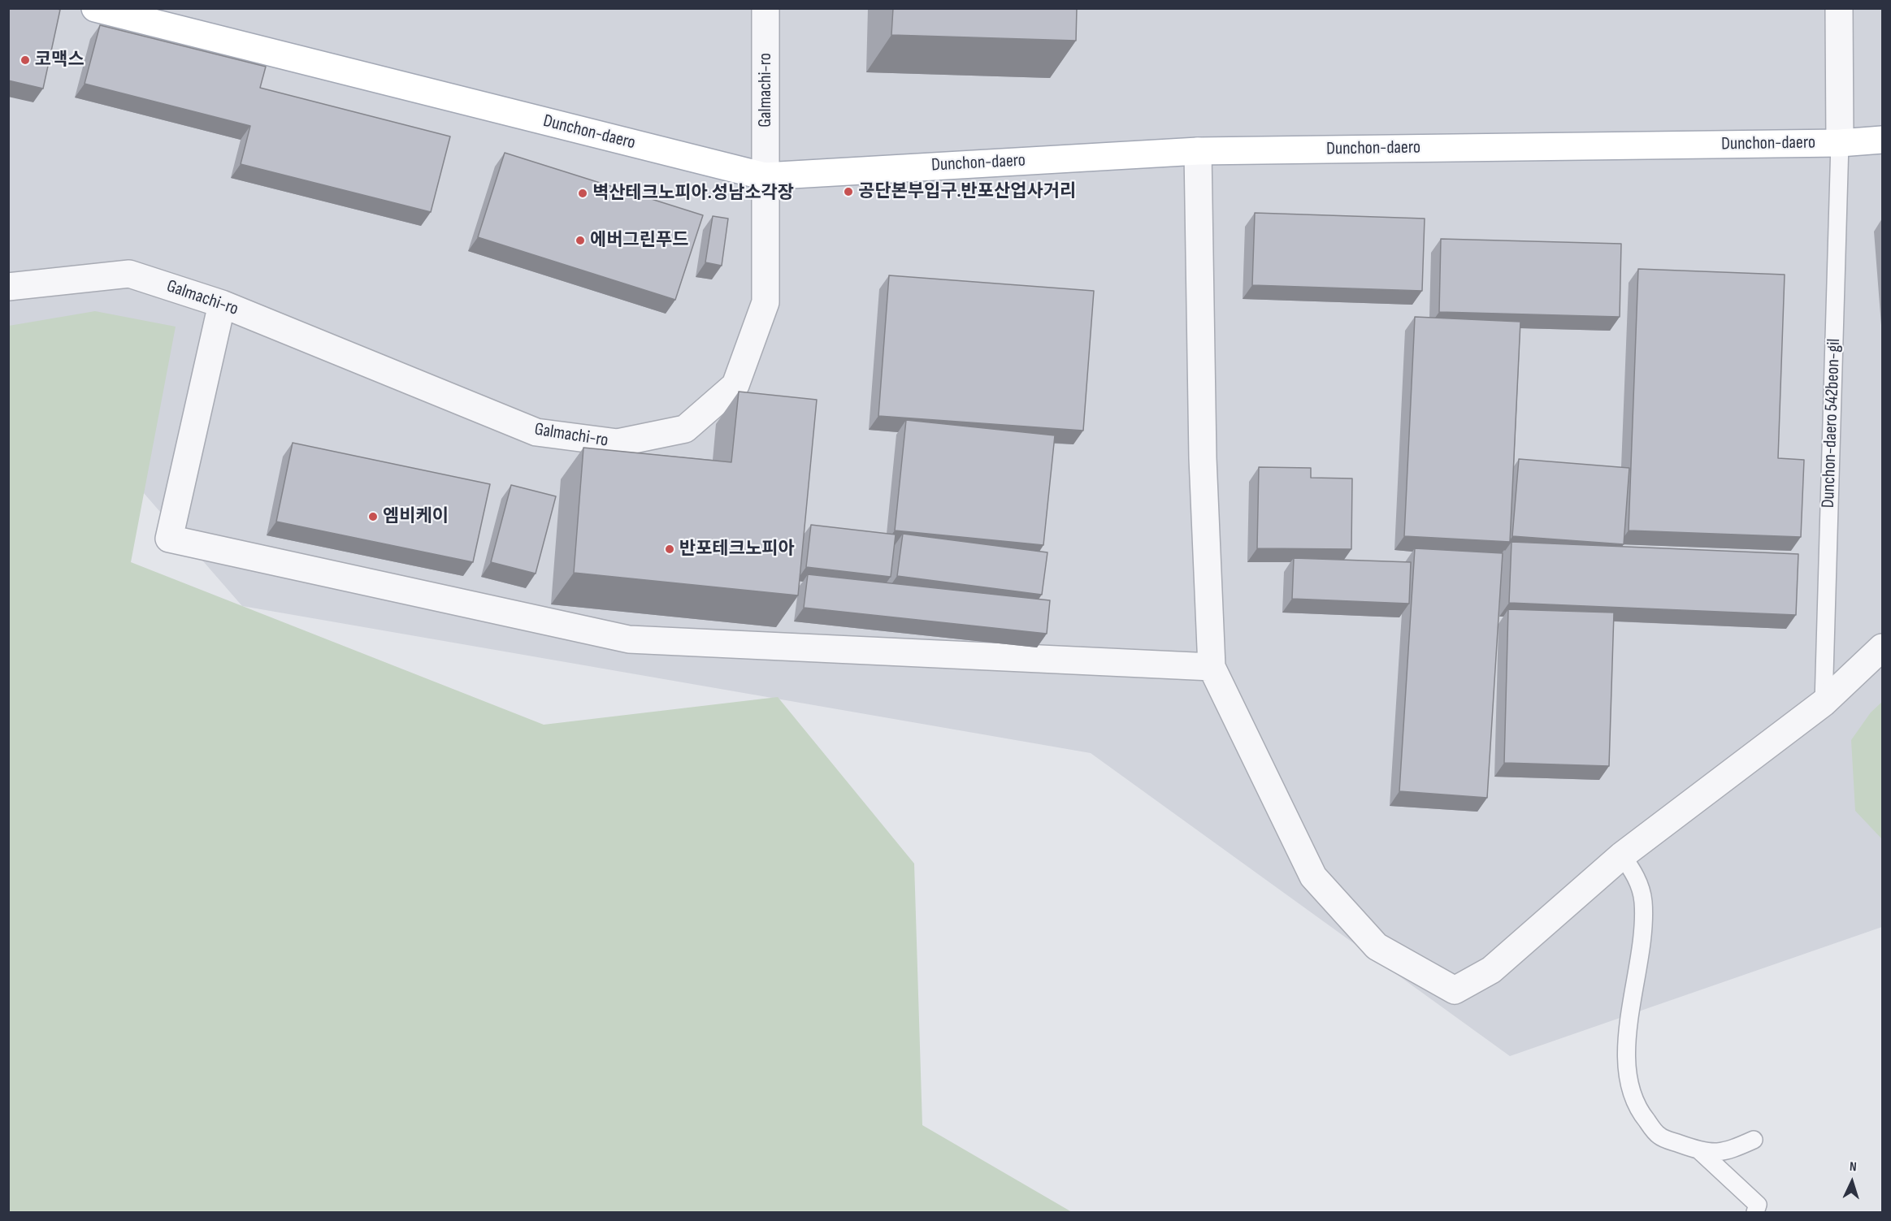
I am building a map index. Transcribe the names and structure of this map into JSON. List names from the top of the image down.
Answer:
{
  "streets": {
    "main road": ["Dunchon-daero"],
    "street": ["Galmachi-ro"],
    "lane": ["Dunchon-daero 542beon-gil"]
  },
  "crossings": [
    ["Galmachi-ro", "Dunchon-daero"],
    ["Dunchon-daero", "Dunchon-daero 542beon-gil"]
  ],
  "places": [
    "코맥스",
    "공단본부입구.반포산업사거리",
    "벽산테크노피아.성남소각장",
    "에버그린푸드",
    "엠비케이",
    "반포테크노피아"
  ],
  "north": "top"
}
